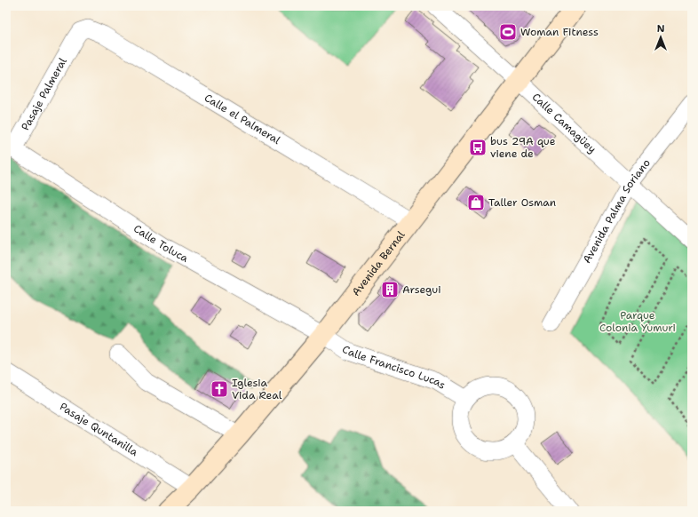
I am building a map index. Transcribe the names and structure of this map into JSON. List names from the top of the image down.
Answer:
{
  "streets": {
    "main road": ["Avenida Bernal"],
    "street": [
      "Pasaje Palmeral",
      "Calle el Palmeral",
      "Calle Camagüey",
      "Avenida Palma Soriano",
      "Calle Toluca",
      "Calle Francisco Lucas",
      "Pasaje Quntanilla"
    ]
  },
  "crossings": [
    ["Pasaje Palmeral", "Calle el Palmeral"],
    ["Pasaje Palmeral", "Calle Toluca"],
    ["Calle el Palmeral", "Avenida Bernal"],
    ["Calle Camagüey", "Avenida Palma Soriano"],
    ["Calle Camagüey", "Avenida Bernal"],
    ["Calle Toluca", "Avenida Bernal"],
    ["Calle Toluca", "Calle Francisco Lucas"],
    ["Avenida Bernal", "Calle Francisco Lucas"],
    ["Avenida Bernal", "Pasaje Quntanilla"]
  ],
  "parks": ["Parque Colonia Yumuri"],
  "places": {
    "sports": ["Woman Fitness"],
    "bus stop": ["bus 29A que viene de"],
    "shop": ["Taller Osman"],
    "building": ["Arsegui"],
    "church": ["Iglesia Vida Real"]
  },
  "north": "top"
}
